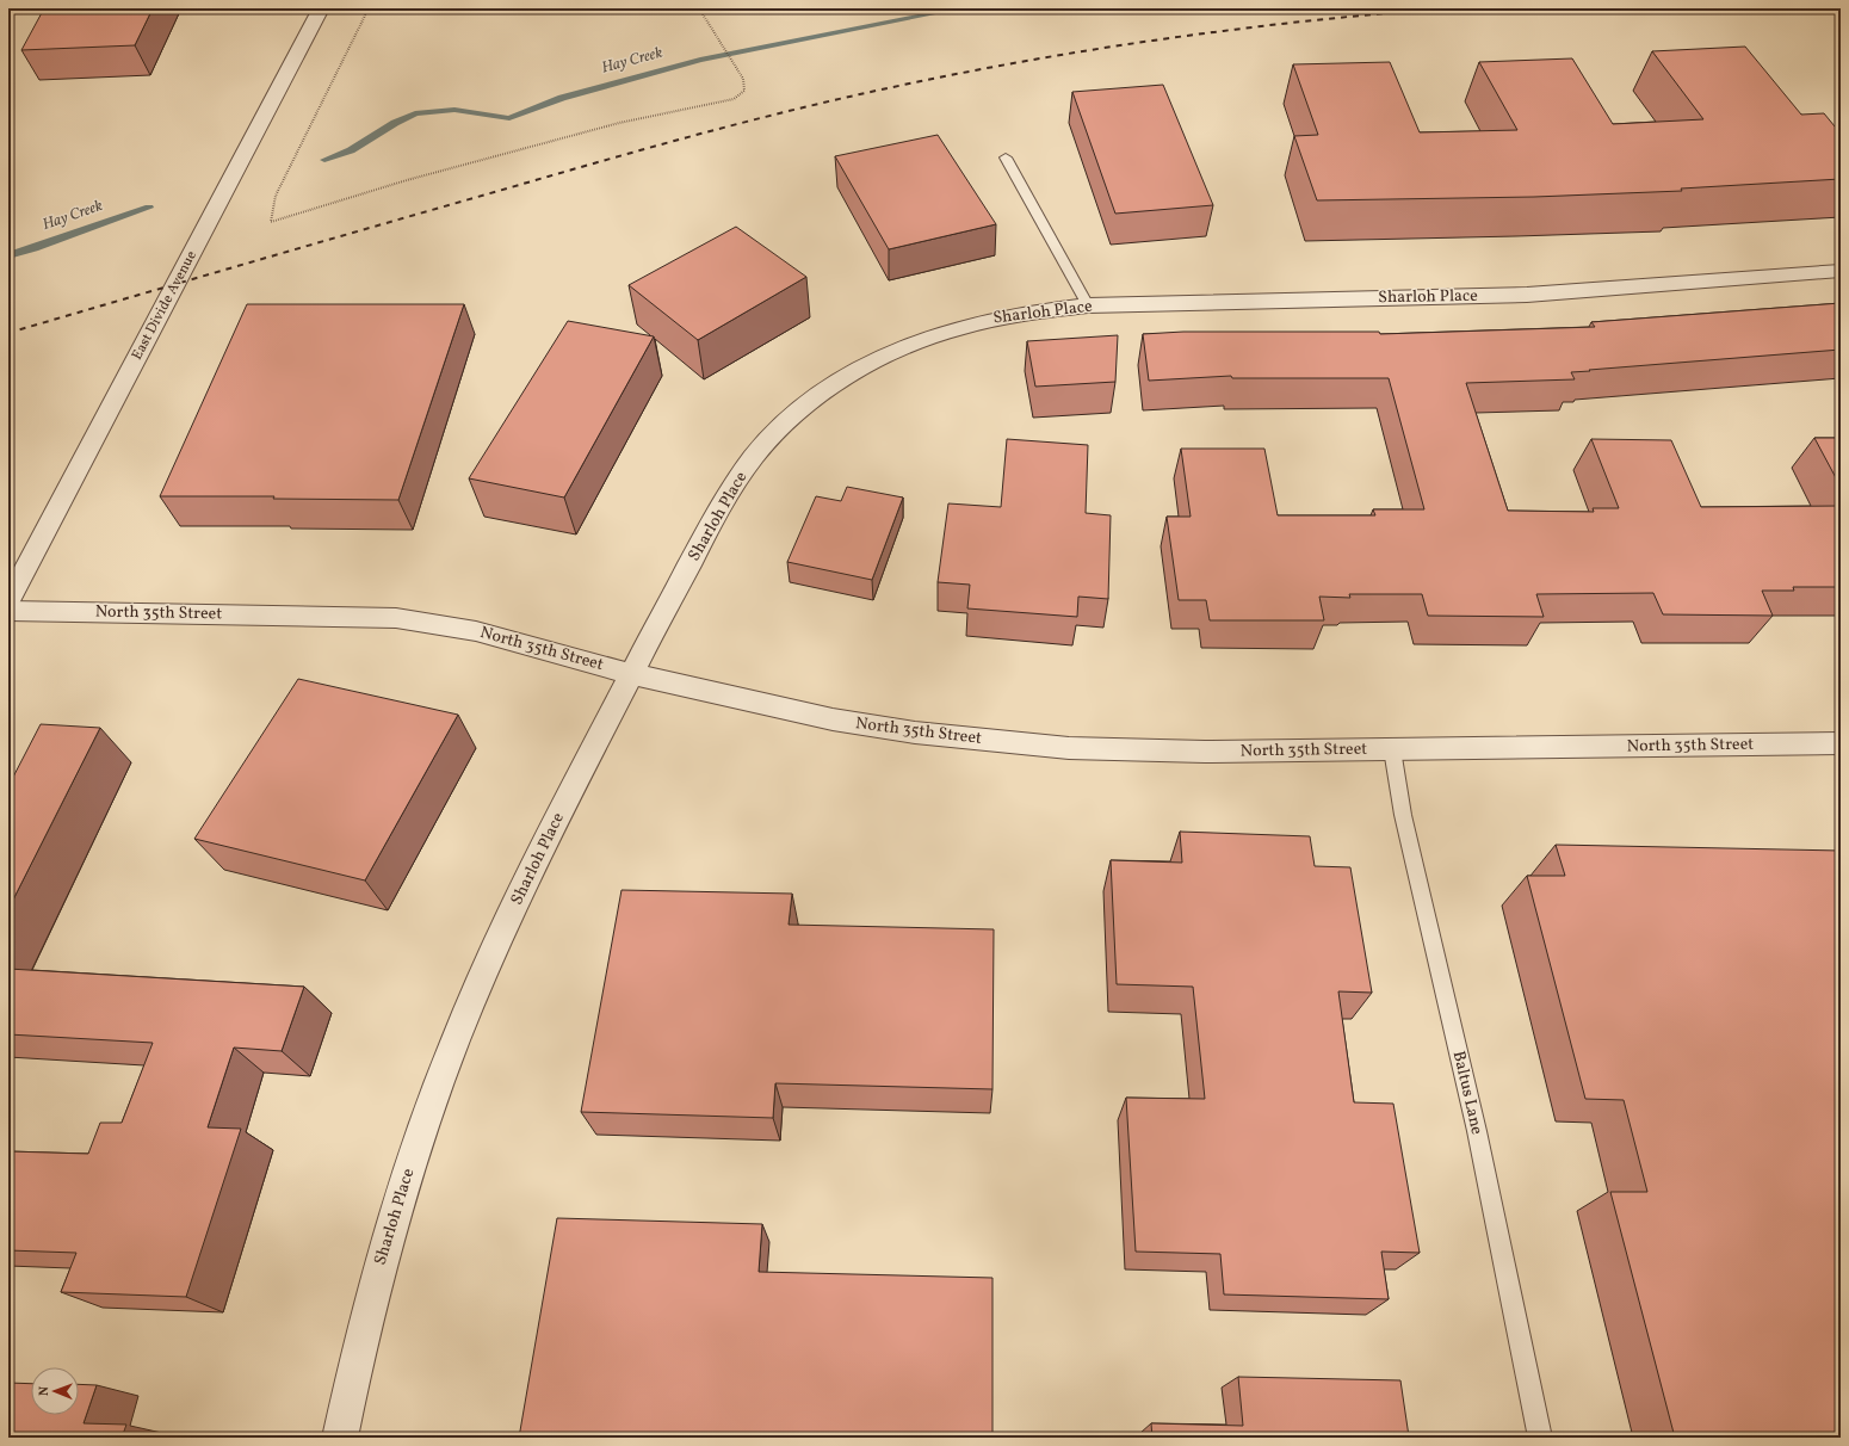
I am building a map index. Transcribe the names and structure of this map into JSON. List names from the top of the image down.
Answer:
{
  "streets": {
    "street": ["Sharloh Place", "East Divide Avenue", "North 35th Street"],
    "lane": ["Baltus Lane"]
  },
  "crossings": [
    ["Sharloh Place", "North 35th Street"],
    ["North 35th Street", "Baltus Lane"]
  ],
  "water": ["Hay Creek"],
  "north": "left"
}
